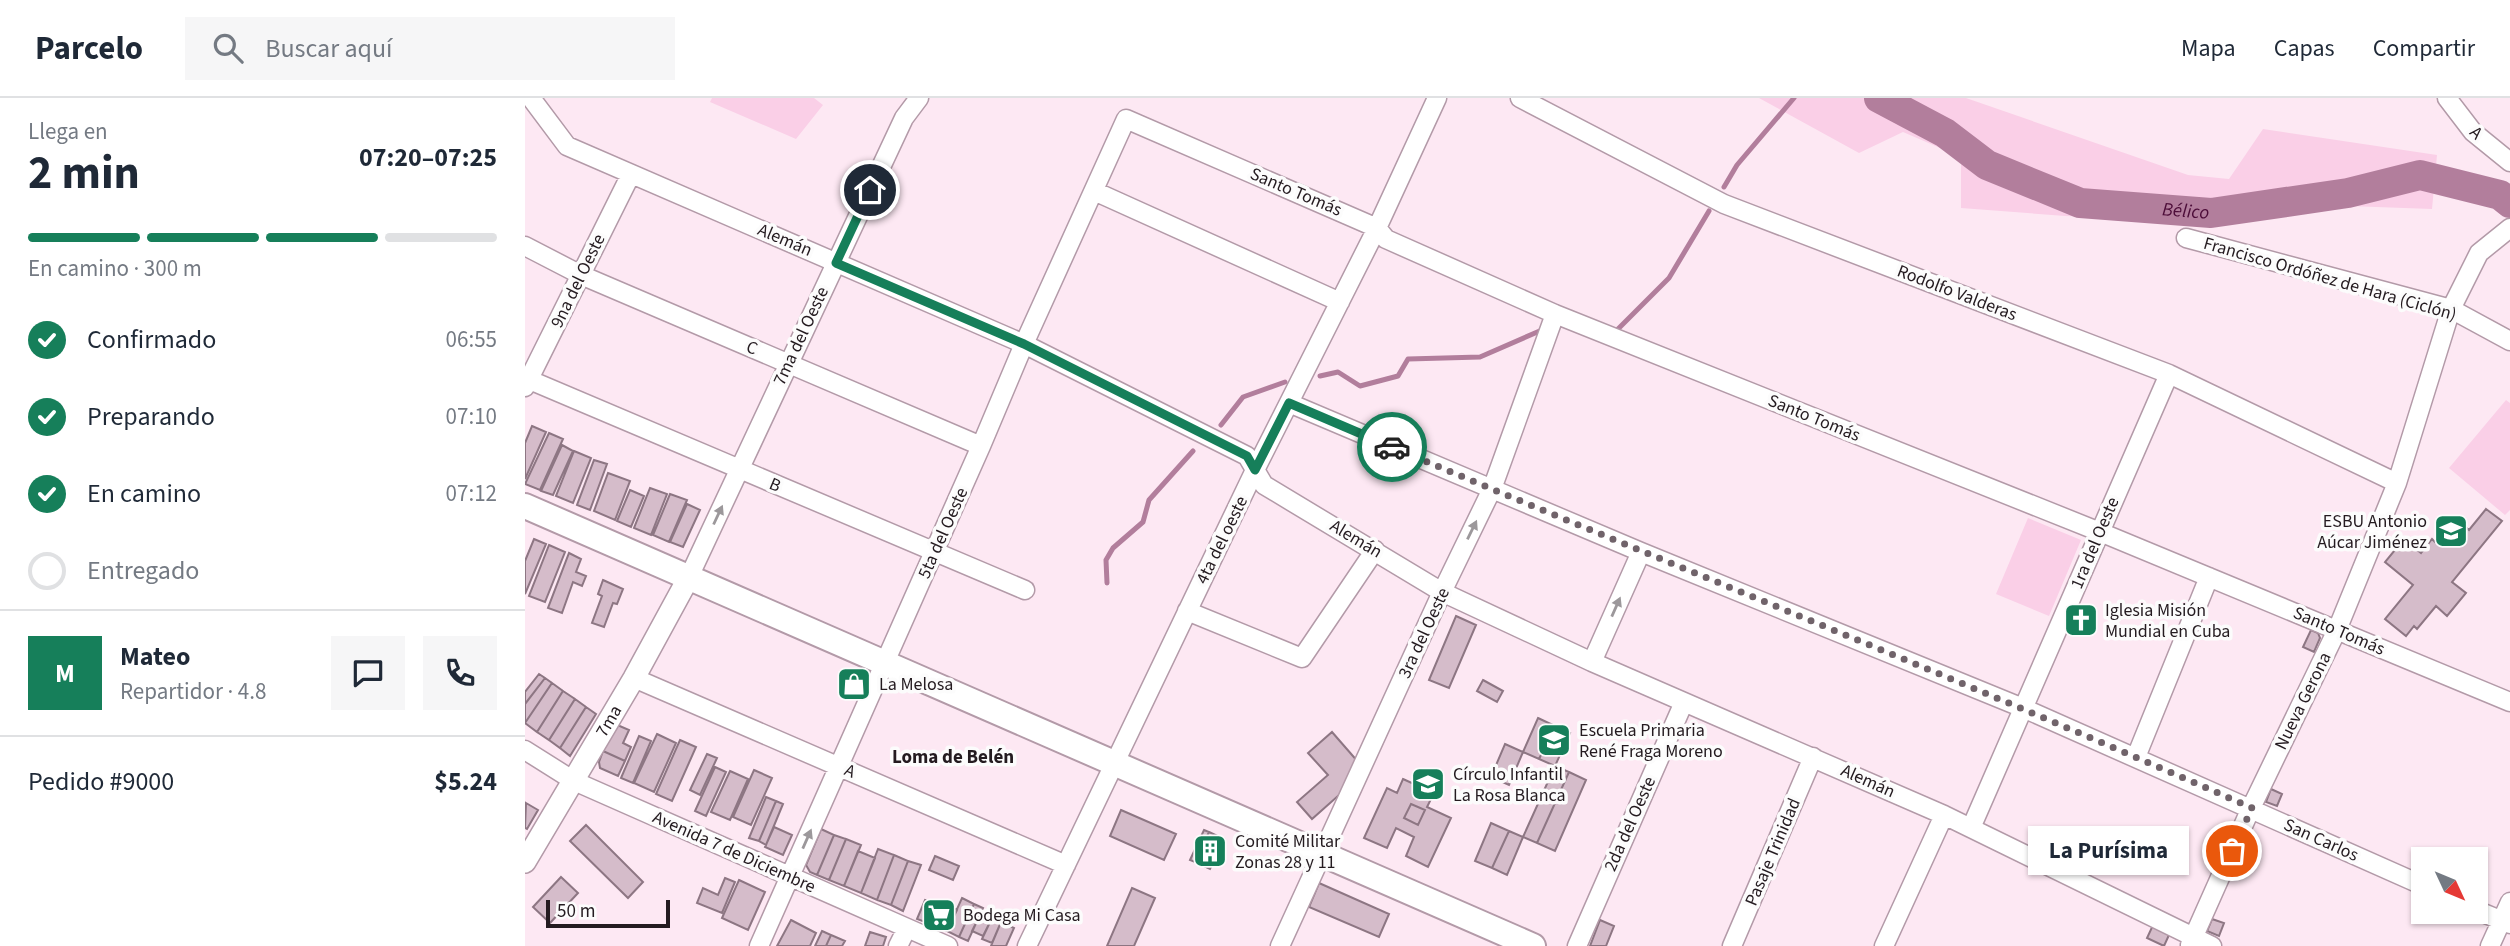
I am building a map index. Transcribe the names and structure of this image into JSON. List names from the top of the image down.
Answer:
{
  "streets": {
    "street": [
      "A",
      "Santo Tomás",
      "Alemán",
      "Francisco Ordóñez de Hara (Ciclón)",
      "9na del Oeste",
      "Rodolfo Valderas",
      "7ma del Oeste",
      "C",
      "B",
      "5ta del Oeste",
      "4ta del oeste",
      "1ra del Oeste",
      "3ra del Oeste",
      "Nueva Gerona",
      "7ma",
      "2da del Oeste",
      "San Carlos",
      "Avenida 7 de Diciembre",
      "Pasaje Trinidad"
    ]
  },
  "crossings": [
    ["A", "5ta del Oeste"],
    ["A", "4ta del oeste"],
    ["A", "7ma"],
    ["Santo Tomás", "5ta del Oeste"],
    ["Santo Tomás", "4ta del oeste"],
    ["Santo Tomás", "1ra del Oeste"],
    ["Santo Tomás", "3ra del Oeste"],
    ["Santo Tomás", "Nueva Gerona"],
    ["Alemán", "9na del Oeste"],
    ["Alemán", "7ma del Oeste"],
    ["Alemán", "5ta del Oeste"],
    ["Alemán", "4ta del oeste"],
    ["Alemán", "1ra del Oeste"],
    ["Alemán", "3ra del Oeste"],
    ["Alemán", "Nueva Gerona"],
    ["Alemán", "2da del Oeste"],
    ["Alemán", "Pasaje Trinidad"],
    ["Francisco Ordóñez de Hara (Ciclón)", "Nueva Gerona"],
    ["9na del Oeste", "C"],
    ["9na del Oeste", "B"],
    ["Rodolfo Valderas", "1ra del Oeste"],
    ["Rodolfo Valderas", "Nueva Gerona"],
    ["7ma del Oeste", "C"],
    ["7ma del Oeste", "B"],
    ["7ma del Oeste", "7ma"],
    ["C", "5ta del Oeste"],
    ["B", "5ta del Oeste"],
    ["5ta del Oeste", "Avenida 7 de Diciembre"],
    ["4ta del oeste", "San Carlos"],
    ["1ra del Oeste", "San Carlos"],
    ["3ra del Oeste", "San Carlos"],
    ["Nueva Gerona", "San Carlos"],
    ["7ma", "Avenida 7 de Diciembre"]
  ],
  "districts": ["Loma de Belén"],
  "water": ["Bélico"],
  "places": {
    "school or university": ["ESBU Antonio Aúcar Jiménez", "Escuela Primaria René Fraga Moreno", "Círculo Infantil La Rosa Blanca"],
    "church": ["Iglesia Misión Mundial en Cuba"],
    "shop": ["La Melosa"],
    "building": ["Comité Militar Zonas 28 y 11"],
    "other": ["La Purísima"],
    "supermarket": ["Bodega Mi Casa"]
  },
  "scale_bar": "50 m",
  "north": "bottom right",
  "page": {
    "header": "Parcelo",
    "search": "Buscar aquí",
    "nav": ["Mapa", "Capas", "Compartir"],
    "heading": ["2 min", "Llega en", "07:20–07:25"],
    "panel": [
      "Mateo",
      "Repartidor · 4.8",
      "Pedido #9000",
      "$5.24"
    ],
    "bar": "En camino · 300 m",
    "list": [
      ["Confirmado", "06:55"],
      ["Preparando", "07:10"],
      ["En camino", "07:12"],
      "Entregado"
    ],
    "round": "M",
    "bubble": "La Purísima",
    "scale": "50 m"
  }
}
